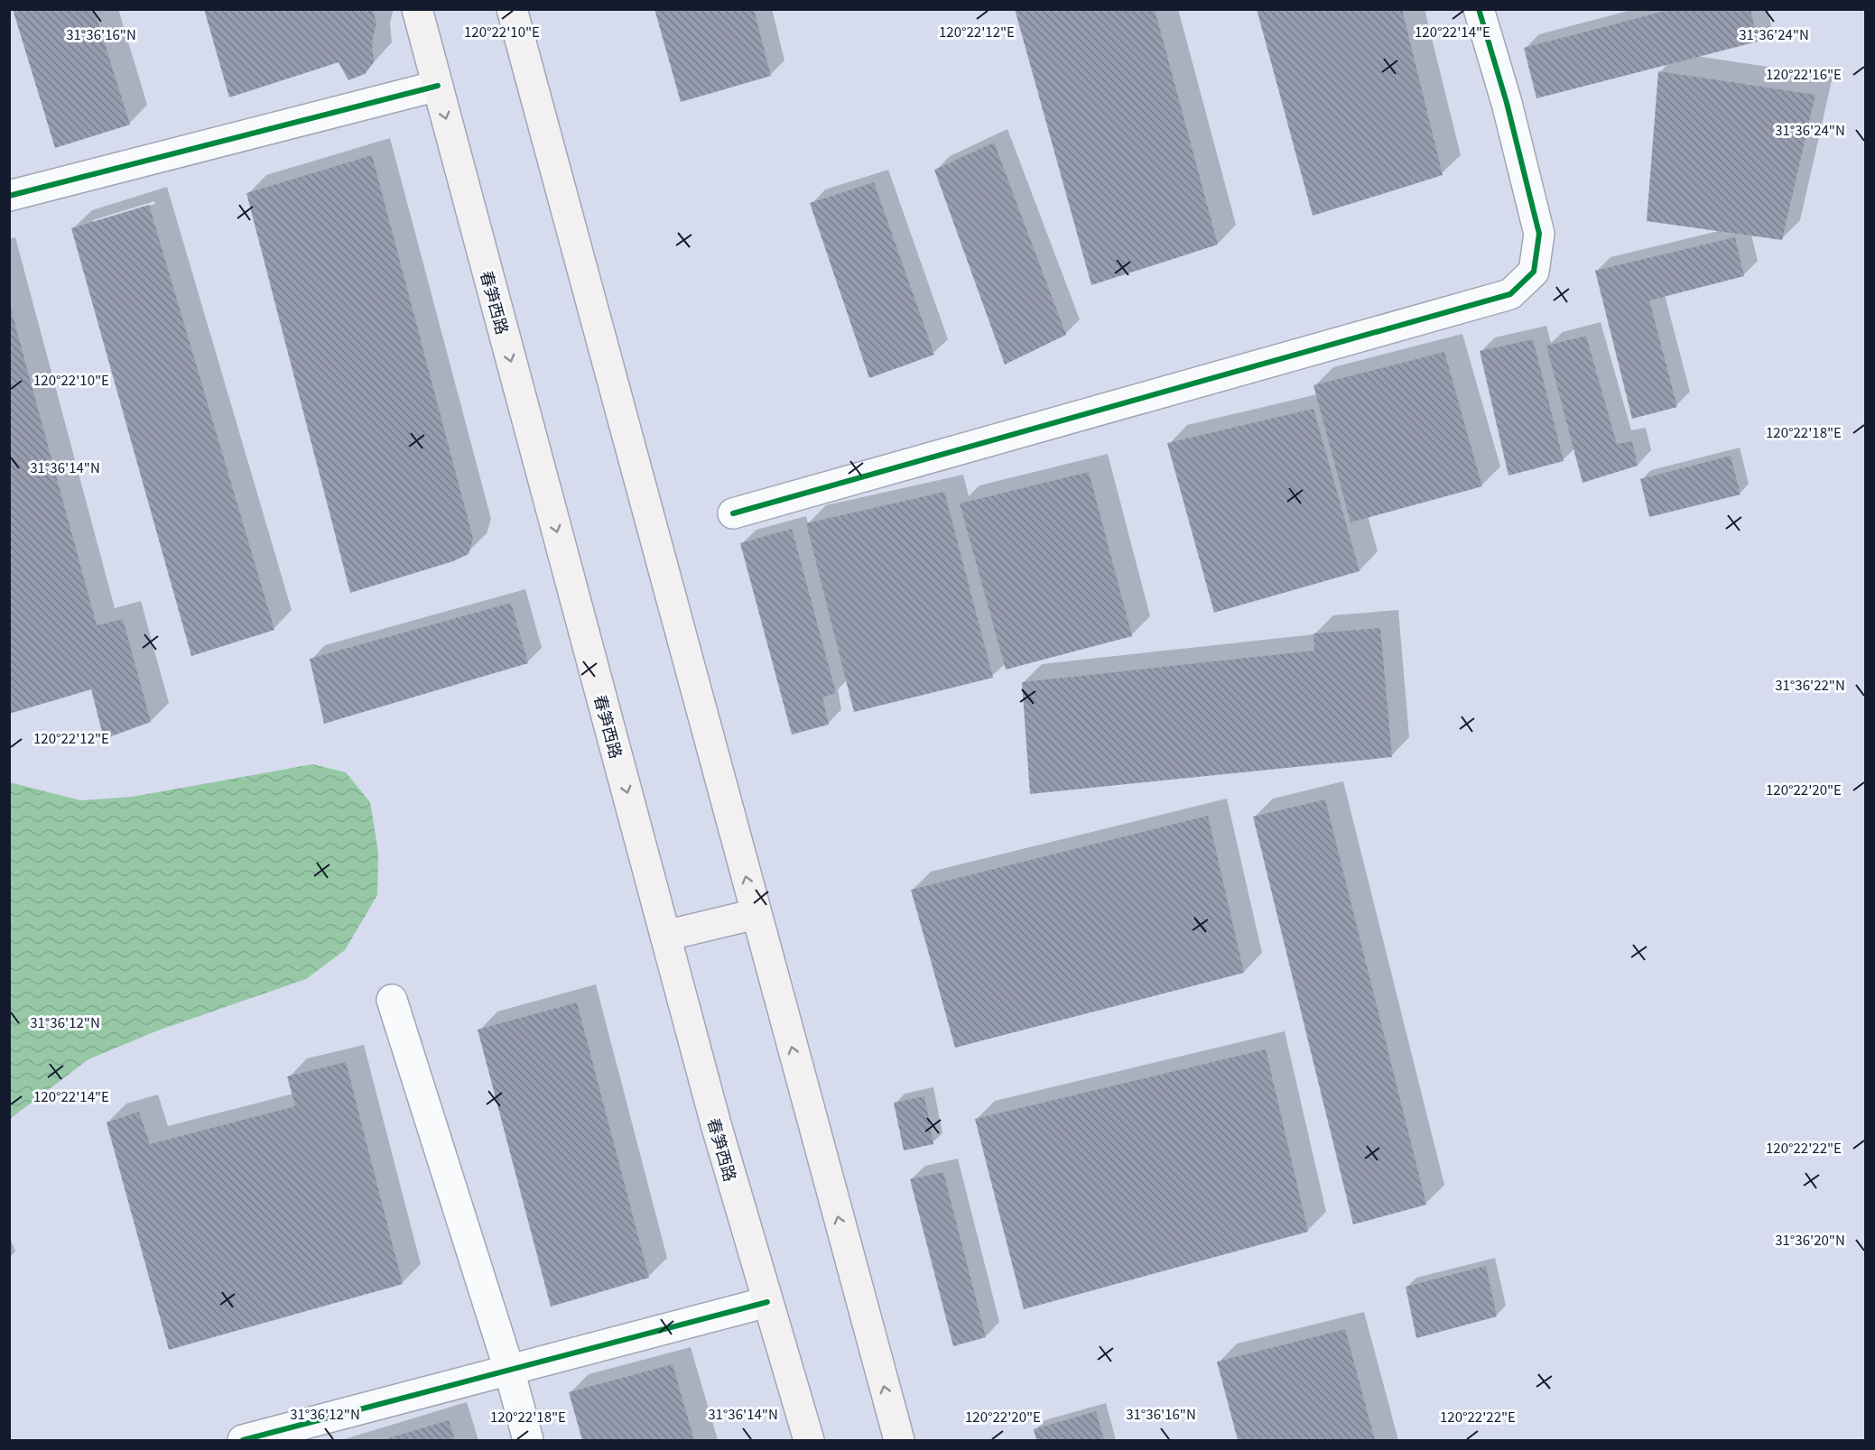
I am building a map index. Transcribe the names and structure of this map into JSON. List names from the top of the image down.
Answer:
{
  "streets": {
    "main road": ["春笋西路"]
  },
  "coordinates": [
    "120°22'10\"E",
    "120°22'12\"E",
    "120°22'14\"E",
    "31°36'16\"N",
    "31°36'24\"N",
    "120°22'16\"E",
    "120°22'18\"E",
    "31°36'14\"N",
    "31°36'22\"N",
    "120°22'20\"E",
    "31°36'12\"N",
    "120°22'22\"E",
    "31°36'20\"N"
  ]
}
